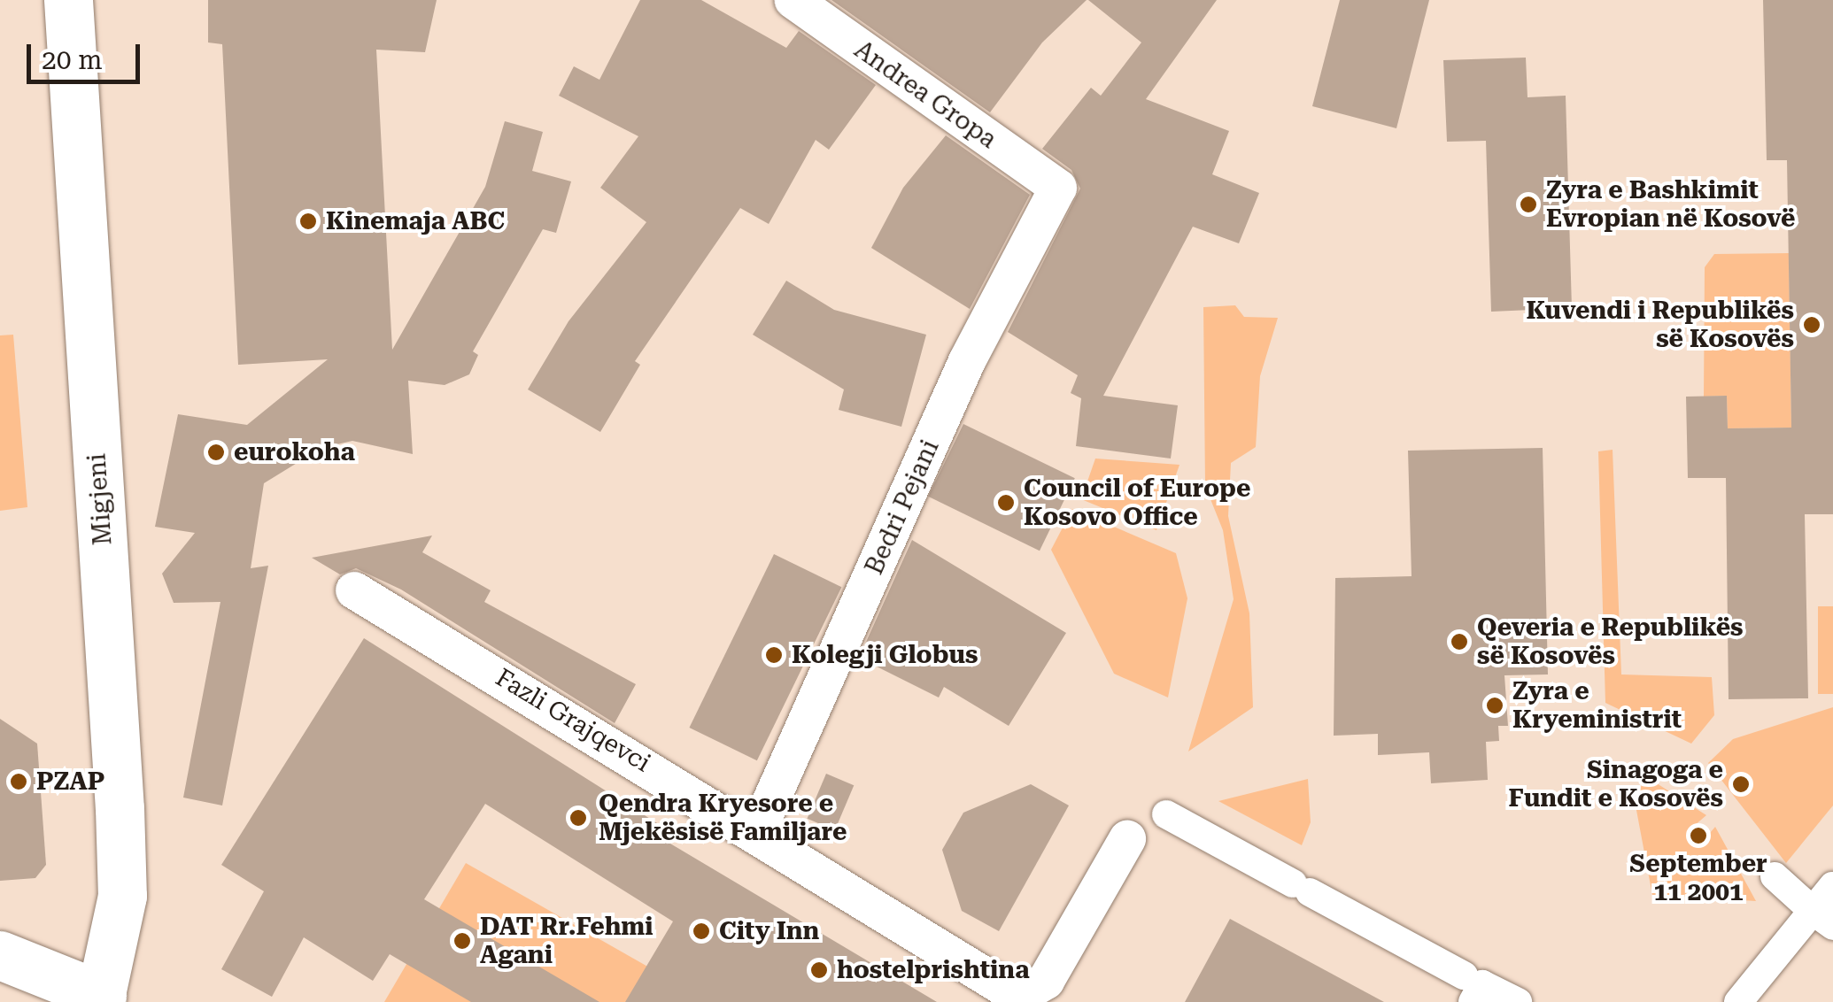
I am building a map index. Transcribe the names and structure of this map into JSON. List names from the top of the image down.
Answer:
{
  "streets": {
    "main road": ["Migjeni"],
    "street": ["Andrea Gropa", "Bedri Pejani", "Fazli Grajqevci"]
  },
  "crossings": [
    ["Andrea Gropa", "Bedri Pejani"],
    ["Bedri Pejani", "Fazli Grajqevci"]
  ],
  "places": [
    "Zyra e Bashkimit Evropian në Kosovë",
    "Kinemaja ABC",
    "Kuvendi i Republikës së Kosovës",
    "eurokoha",
    "Council of Europe Kosovo Office",
    "Qeveria e Republikës së Kosovës",
    "Kolegji Globus",
    "Zyra e Kryeministrit",
    "PZAP",
    "Sinagoga e Fundit e Kosovës",
    "Qendra Kryesore e Mjekësisë Familjare",
    "September 11 2001",
    "City Inn",
    "DAT Rr.Fehmi Agani",
    "hostelprishtina"
  ],
  "scale_bar": "20 m"
}
